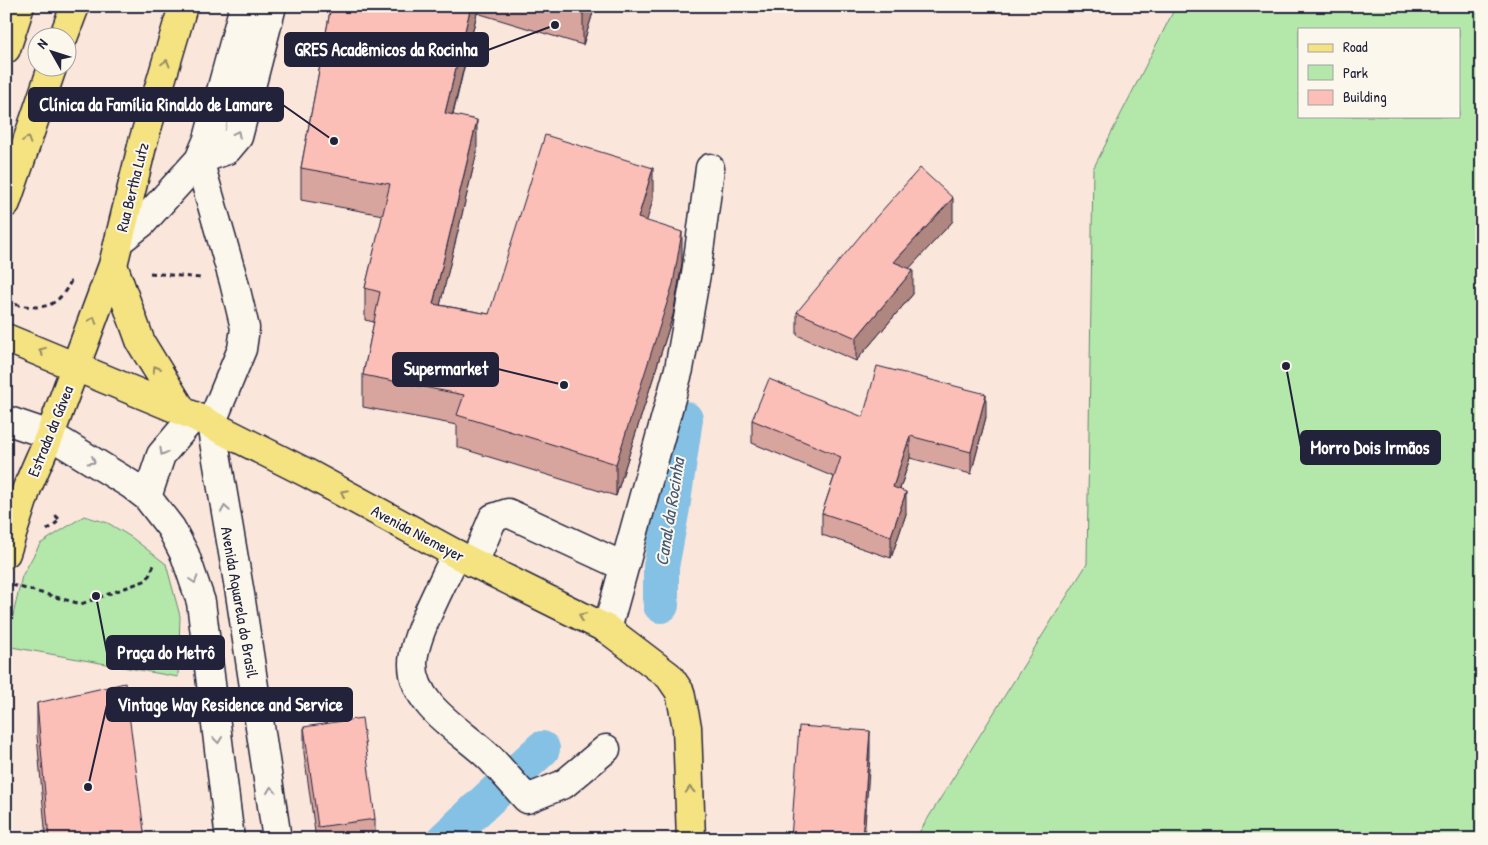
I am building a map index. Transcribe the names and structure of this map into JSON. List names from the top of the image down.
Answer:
{
  "streets": {
    "main road": ["Rua Bertha Lutz", "Estrada da Gávea", "Avenida Niemeyer"],
    "street": ["Avenida Aquarela do Brasil"]
  },
  "crossings": [
    ["Rua Bertha Lutz", "Estrada da Gávea"],
    ["Rua Bertha Lutz", "Avenida Niemeyer"],
    ["Estrada da Gávea", "Avenida Niemeyer"],
    ["Avenida Niemeyer", "Avenida Aquarela do Brasil"]
  ],
  "one_way": ["Avenida Niemeyer"],
  "water": ["Canal da Rocinha"],
  "places": [
    "GRES Acadêmicos da Rocinha",
    "Clínica da Família Rinaldo de Lamare",
    "Morro Dois Irmãos",
    "Supermarket",
    "Praça do Metrô",
    "Vintage Way Residence and Service"
  ],
  "legend": ["Road", "Park", "Building"],
  "north": "top left"
}
